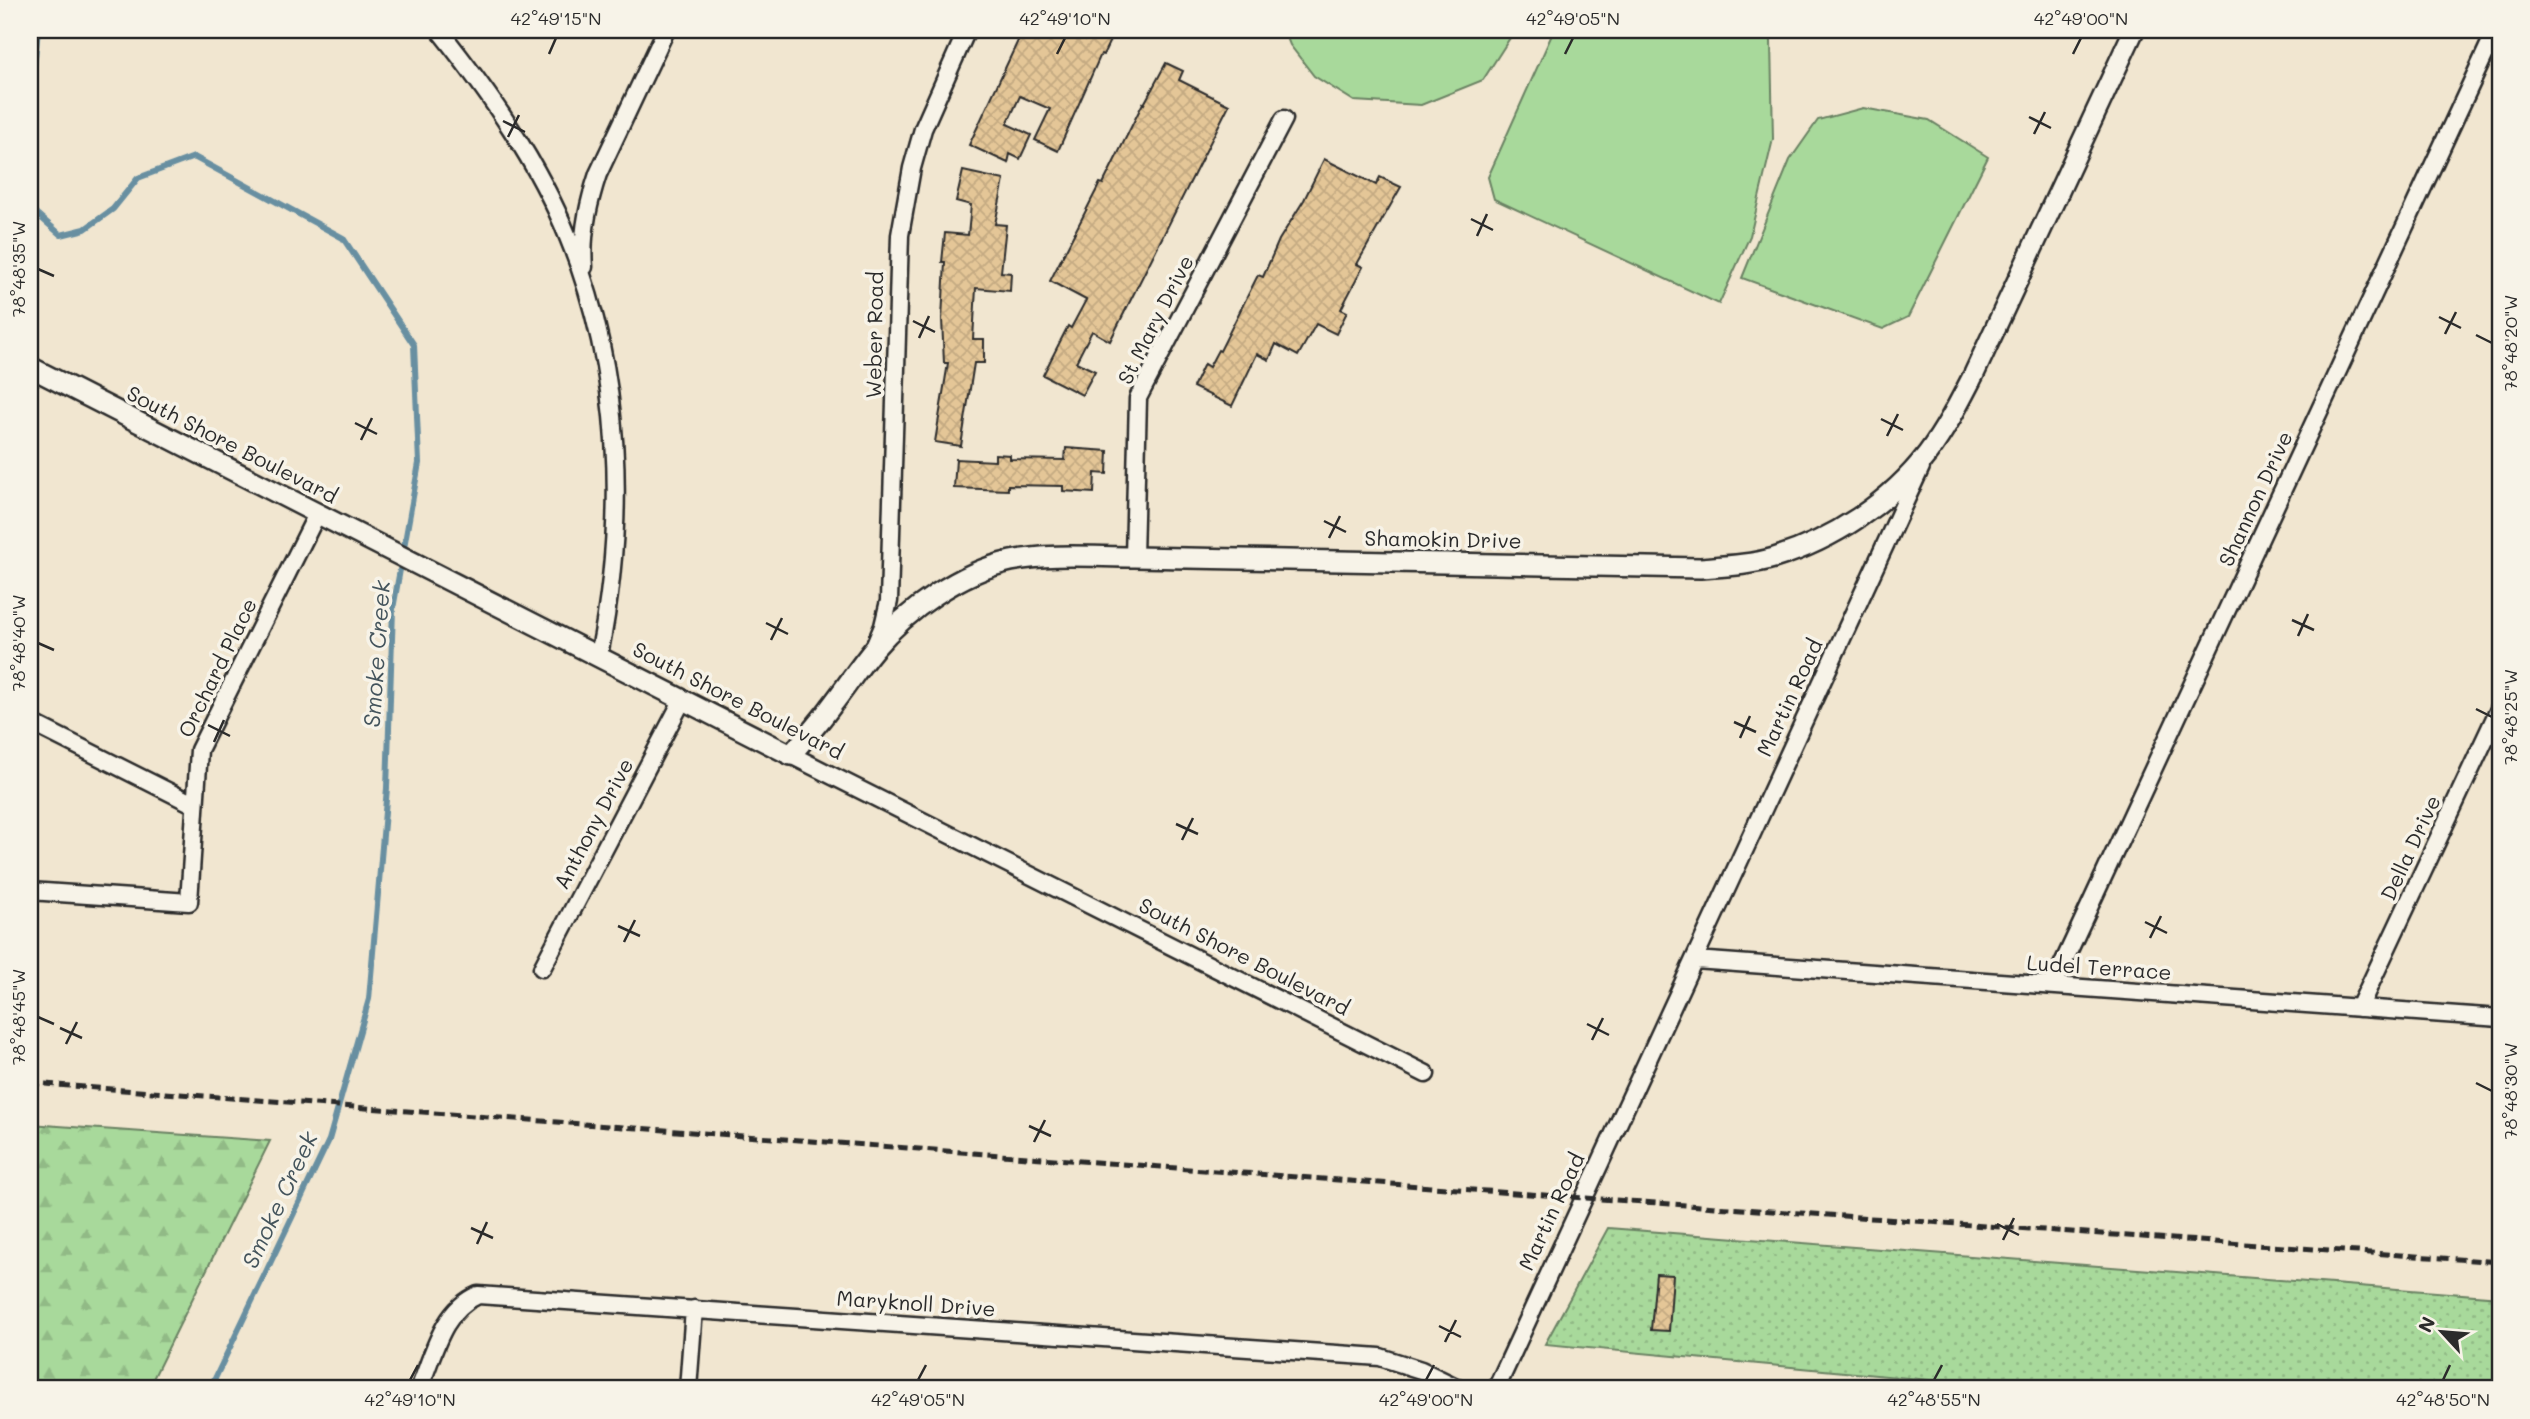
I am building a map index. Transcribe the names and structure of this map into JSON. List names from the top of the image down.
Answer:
{
  "streets": {
    "street": [
      "St Mary Drive",
      "Weber Road",
      "South Shore Boulevard",
      "Shannon Drive",
      "Shamokin Drive",
      "Orchard Place",
      "Martin Road",
      "Anthony Drive",
      "Della Drive",
      "Ludel Terrace",
      "Maryknoll Drive"
    ]
  },
  "crossings": [
    ["St Mary Drive", "Shamokin Drive"],
    ["Weber Road", "Shamokin Drive"],
    ["South Shore Boulevard", "Shamokin Drive"],
    ["South Shore Boulevard", "Orchard Place"],
    ["South Shore Boulevard", "Anthony Drive"],
    ["Shannon Drive", "Ludel Terrace"],
    ["Shamokin Drive", "Martin Road"],
    ["Martin Road", "Ludel Terrace"],
    ["Della Drive", "Ludel Terrace"]
  ],
  "water": ["Smoke Creek"],
  "north": "top left",
  "coordinates": [
    "42°49'15\"N",
    "42°49'10\"N",
    "42°49'05\"N",
    "42°49'00\"N",
    "78°48'35\"W",
    "78°48'20\"W",
    "78°48'40\"W",
    "78°48'25\"W",
    "78°48'45\"W",
    "78°48'30\"W",
    "42°48'55\"N",
    "42°48'50\"N"
  ]
}
